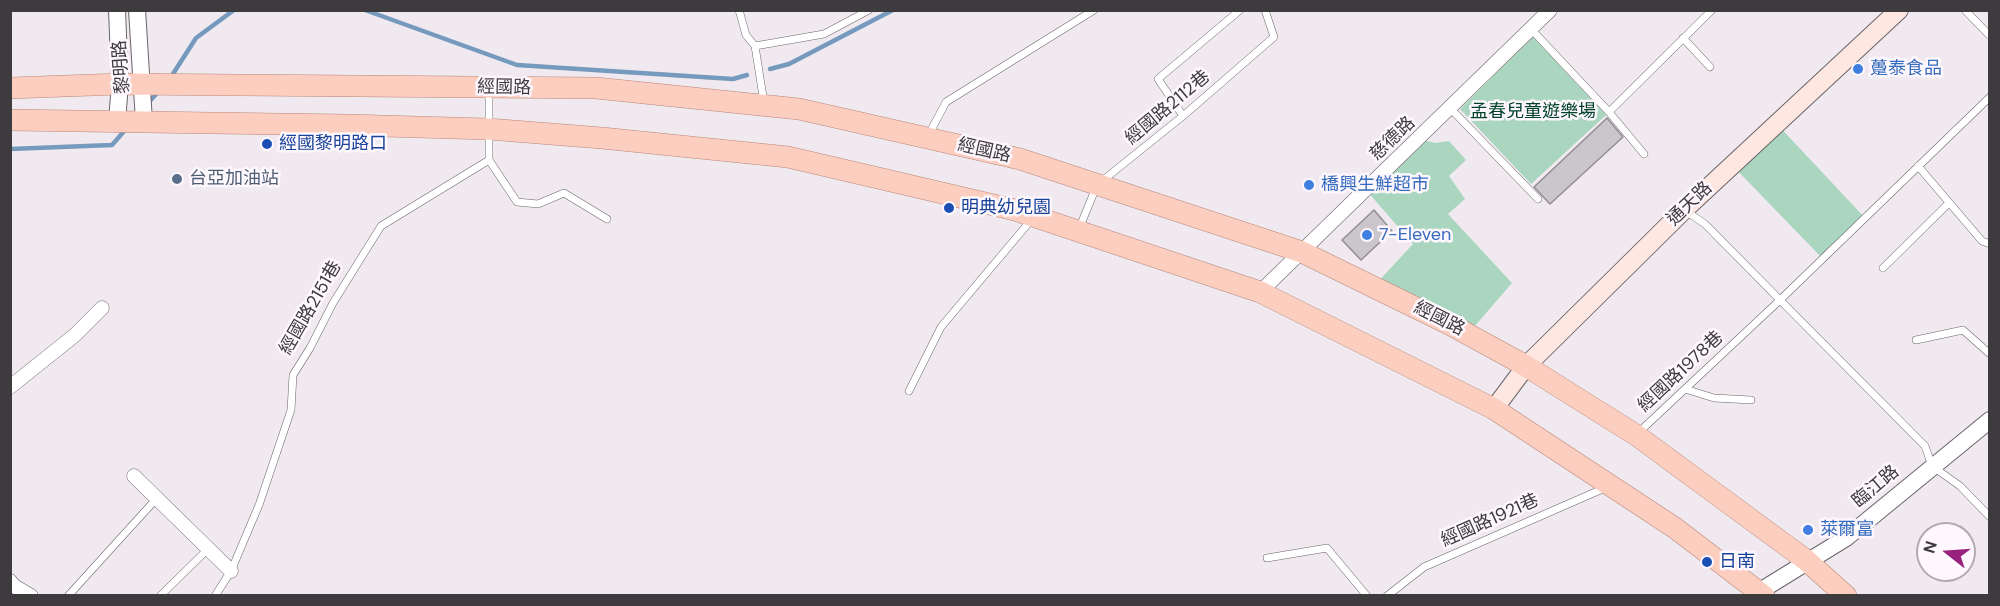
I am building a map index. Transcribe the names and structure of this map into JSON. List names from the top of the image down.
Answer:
{
  "streets": {
    "main road": ["經國路", "通天路"],
    "street": ["黎明路", "慈德路", "臨江路"],
    "lane": [
      "經國路2112巷",
      "經國路2151巷",
      "經國路1978巷",
      "經國路1921巷"
    ]
  },
  "crossings": [
    ["黎明路", "經國路"],
    ["經國路", "經國路2112巷"],
    ["經國路", "慈德路"],
    ["經國路", "通天路"],
    ["經國路", "經國路1978巷"],
    ["經國路", "臨江路"]
  ],
  "parks": ["孟春兒童遊樂場"],
  "places": [
    "躉泰食品",
    "經國黎明路口",
    "台亞加油站",
    "橋興生鮮超市",
    "明典幼兒園",
    "7-Eleven",
    "萊爾富",
    "日南"
  ],
  "north": "left"
}
